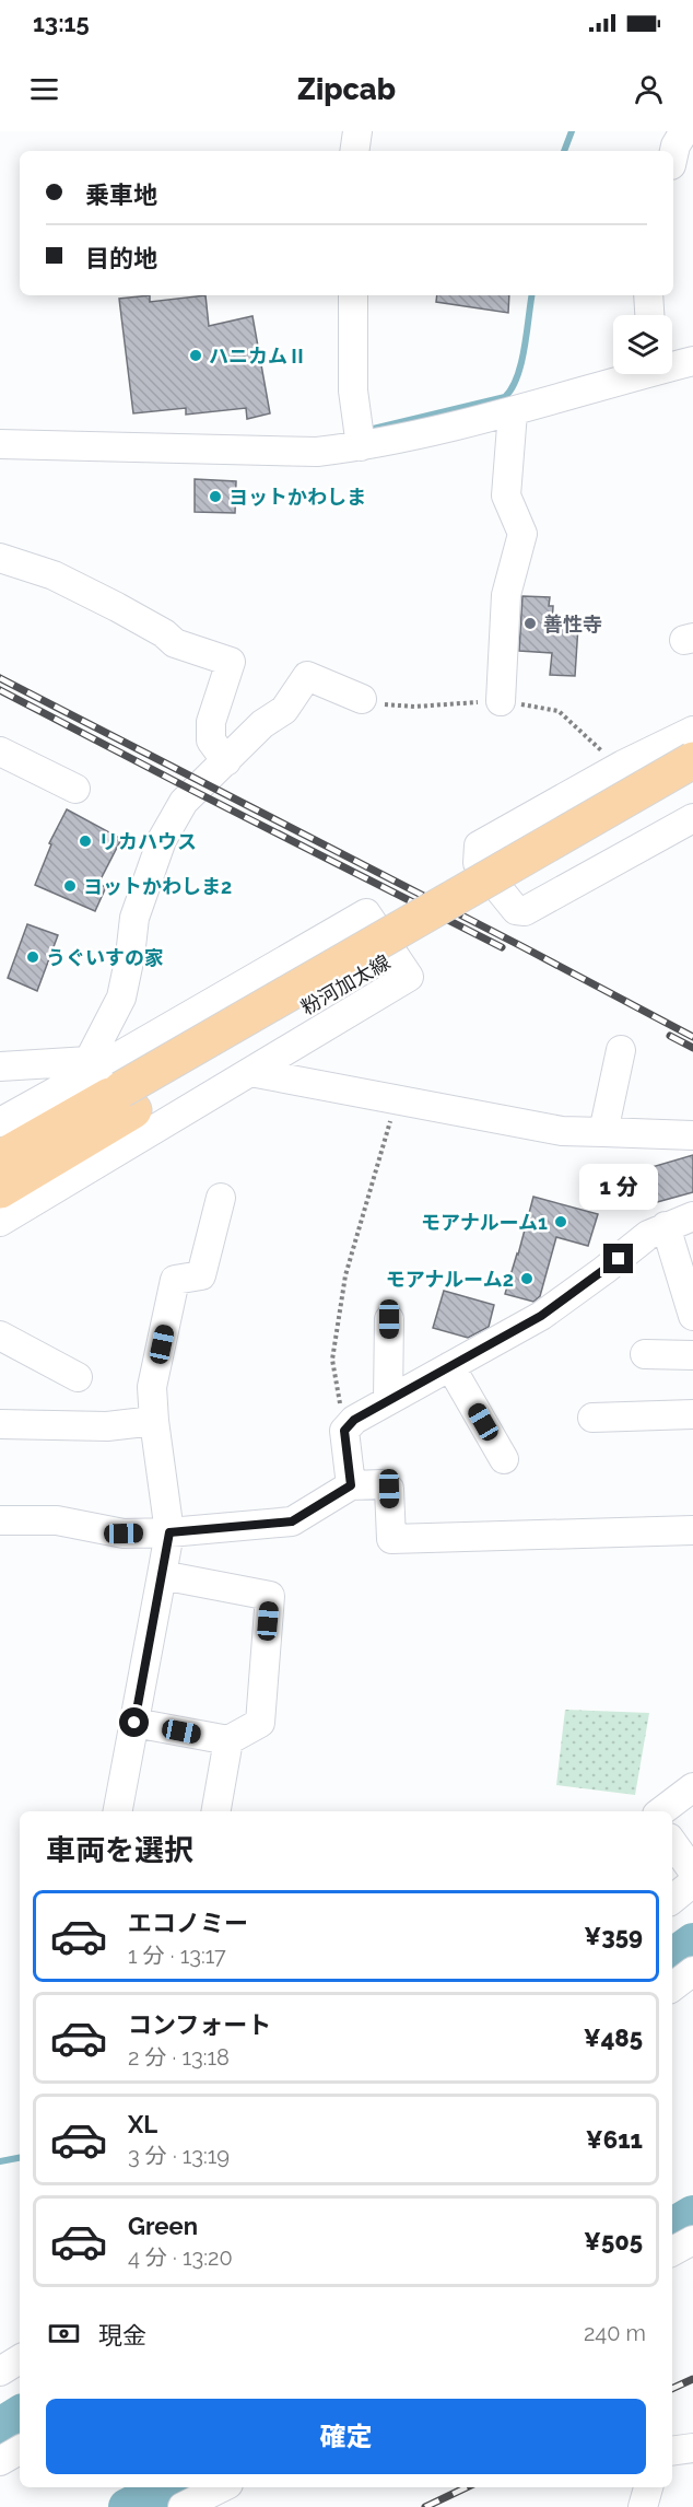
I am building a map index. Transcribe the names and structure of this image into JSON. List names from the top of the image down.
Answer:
{
  "streets": {
    "main road": ["粉河加太線"]
  },
  "places": [
    "ハニカムⅡ",
    "ヨットかわしま",
    "善性寺",
    "リカハウス",
    "ヨットかわしま2",
    "うぐいすの家",
    "モアナルーム1",
    "モアナルーム2"
  ],
  "page": {
    "status": "13:15",
    "header": "Zipcab",
    "banner": ["乗車地", "目的地"],
    "bubble": "1 分",
    "heading": "車両を選択",
    "list": [
      {
        "name": "エコノミー",
        "note": "1 分 · 13:17",
        "value": "¥359"
      },
      {
        "name": "コンフォート",
        "note": "2 分 · 13:18",
        "value": "¥485"
      },
      {
        "name": "XL",
        "note": "3 分 · 13:19",
        "value": "¥611"
      },
      {
        "name": "Green",
        "note": "4 分 · 13:20",
        "value": "¥505"
      }
    ],
    "pay": ["現金", "240 m"],
    "buttons": "確定"
  }
}
